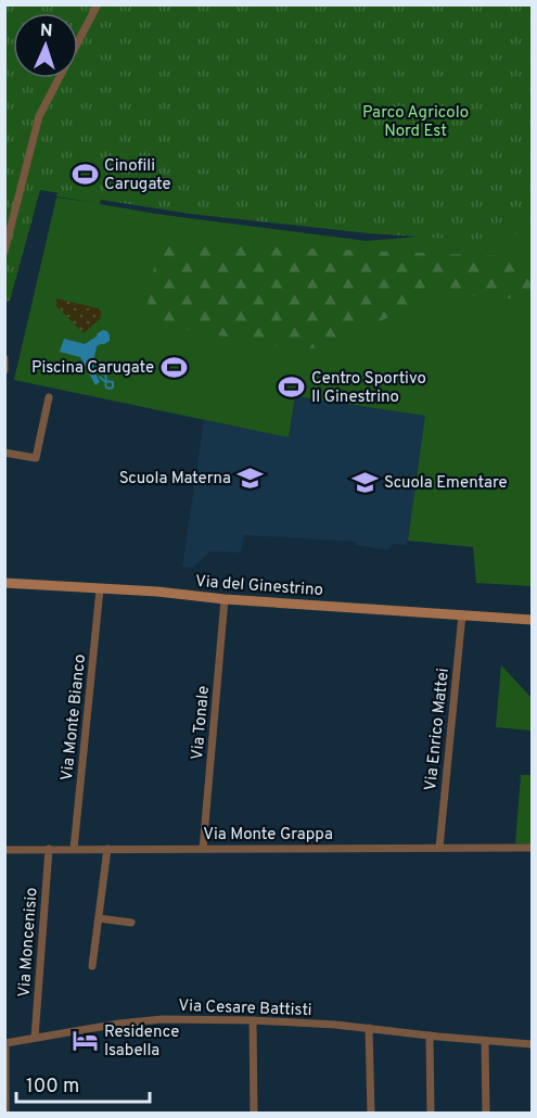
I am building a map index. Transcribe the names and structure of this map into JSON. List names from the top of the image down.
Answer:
{
  "streets": {
    "street": [
      "Via del Ginestrino",
      "Via Monte Bianco",
      "Via Tonale",
      "Via Enrico Mattei",
      "Via Monte Grappa",
      "Via Moncenisio",
      "Via Cesare Battisti"
    ]
  },
  "crossings": [
    ["Via del Ginestrino", "Via Monte Bianco"],
    ["Via del Ginestrino", "Via Tonale"],
    ["Via del Ginestrino", "Via Enrico Mattei"],
    ["Via Monte Bianco", "Via Monte Grappa"],
    ["Via Tonale", "Via Monte Grappa"],
    ["Via Enrico Mattei", "Via Monte Grappa"],
    ["Via Monte Grappa", "Via Moncenisio"],
    ["Via Moncenisio", "Via Cesare Battisti"]
  ],
  "parks": ["Parco Agricolo Nord Est"],
  "places": {
    "sports": ["Cinofili Carugate", "Piscina Carugate", "Centro Sportivo Il Ginestrino"],
    "school or university": ["Scuola Materna", "Scuola Ementare"],
    "hotel": ["Residence Isabella"]
  },
  "scale_bar": "100 m",
  "north": "top"
}
